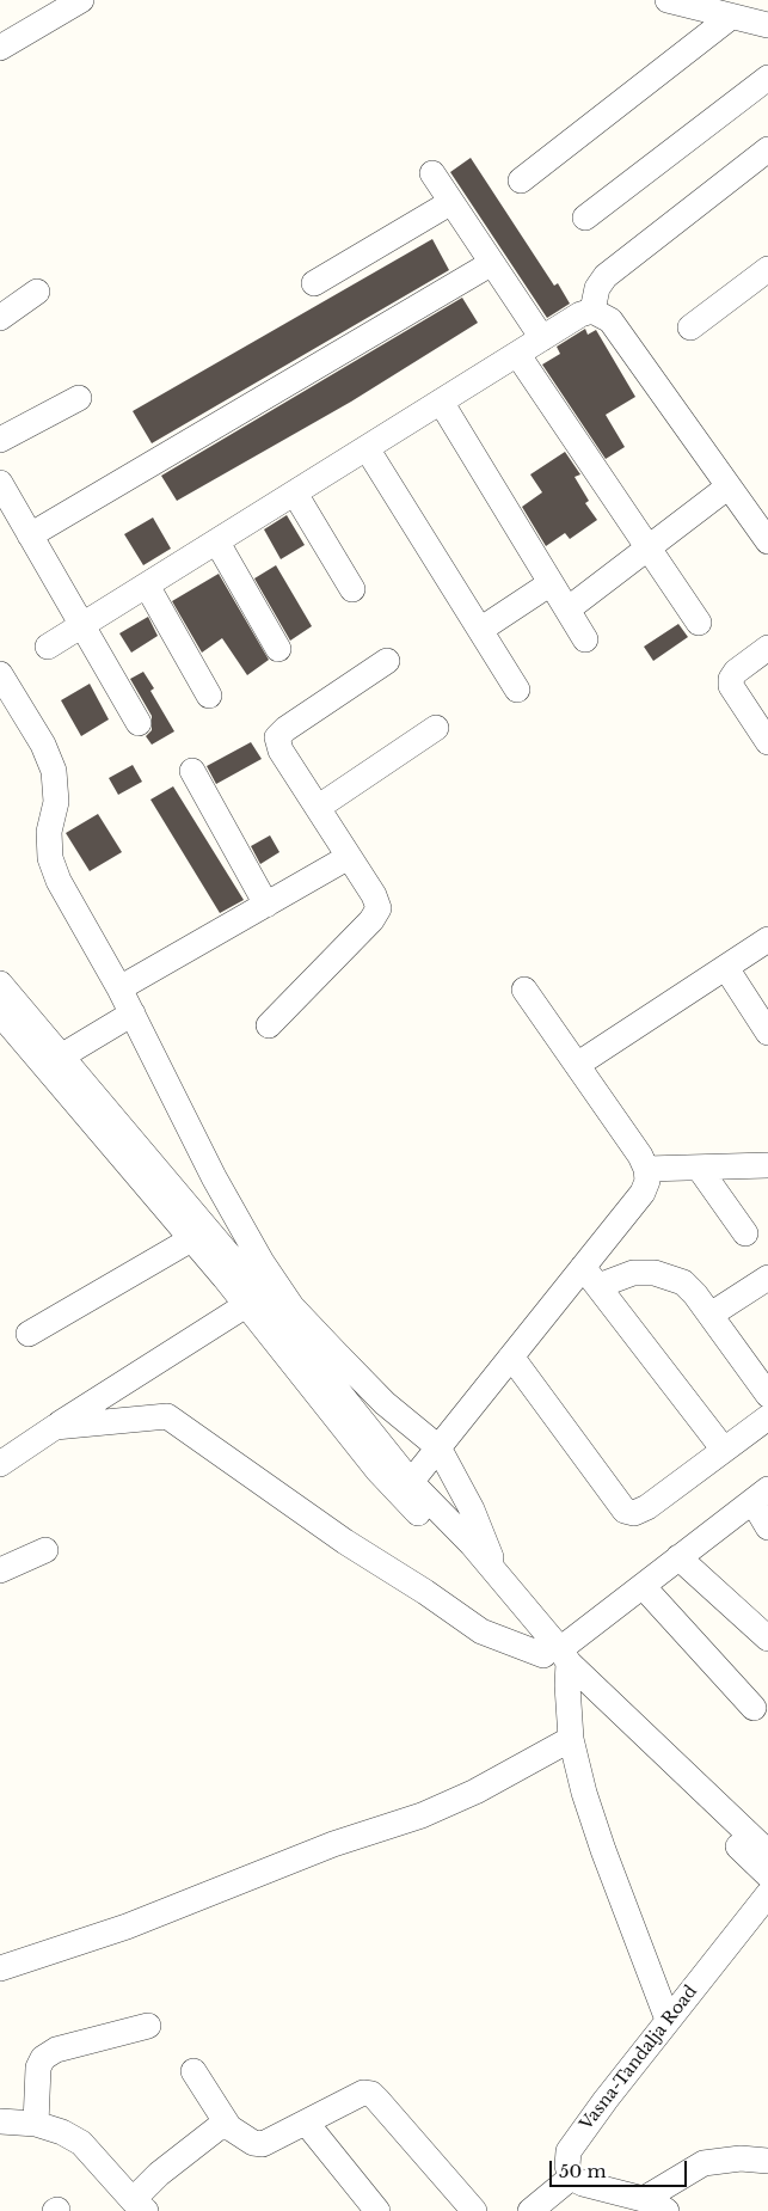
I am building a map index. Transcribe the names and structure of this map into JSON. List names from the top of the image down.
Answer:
{
  "streets": {
    "street": ["Vasna-Tandalja Road"]
  },
  "scale_bar": "50 m"
}
